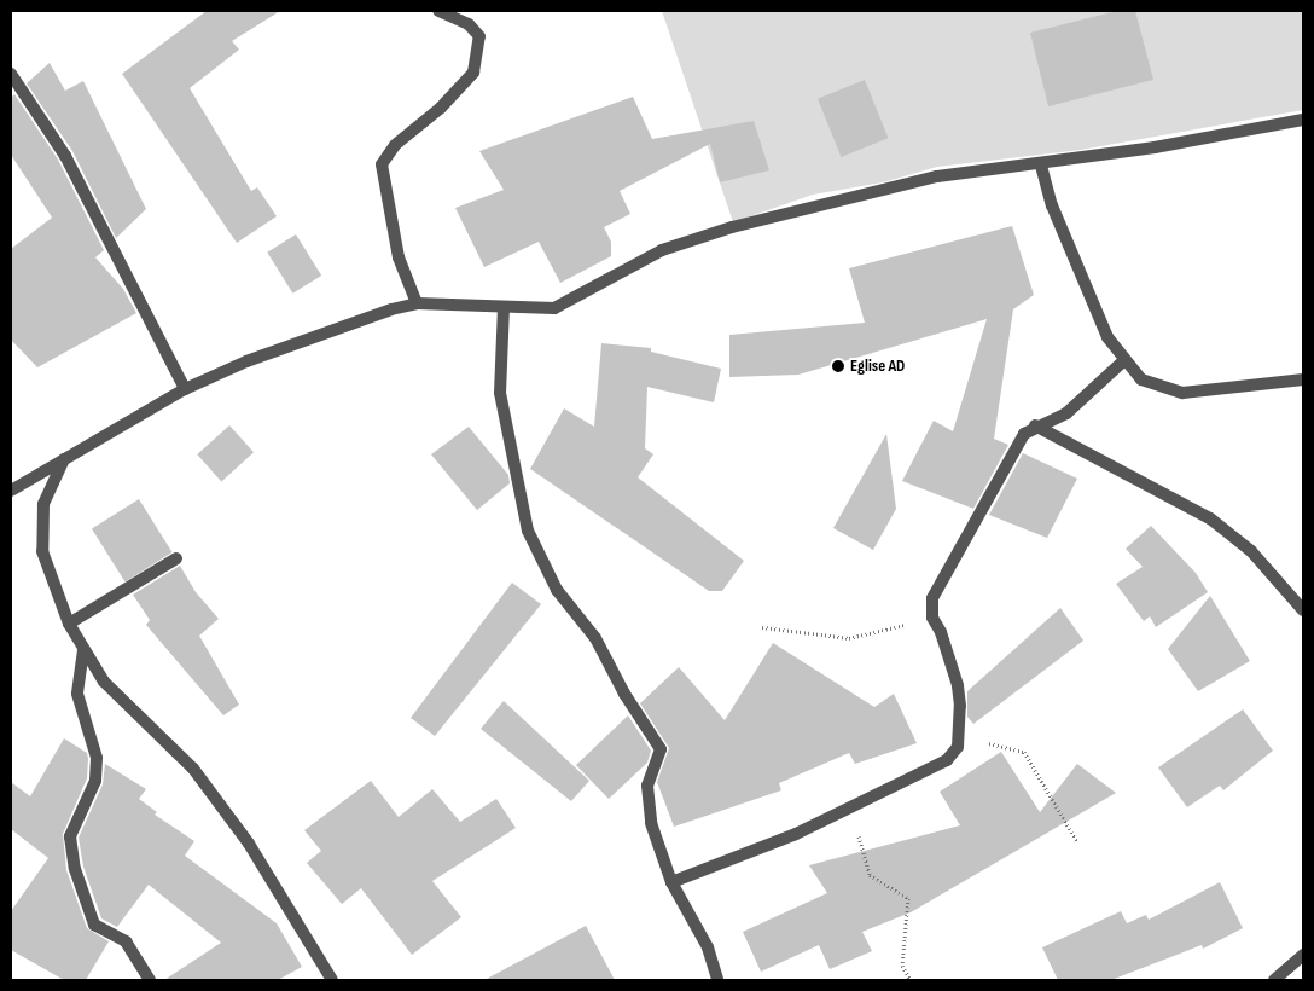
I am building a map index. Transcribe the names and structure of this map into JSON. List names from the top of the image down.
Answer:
{
  "places": ["Eglise AD"]
}
